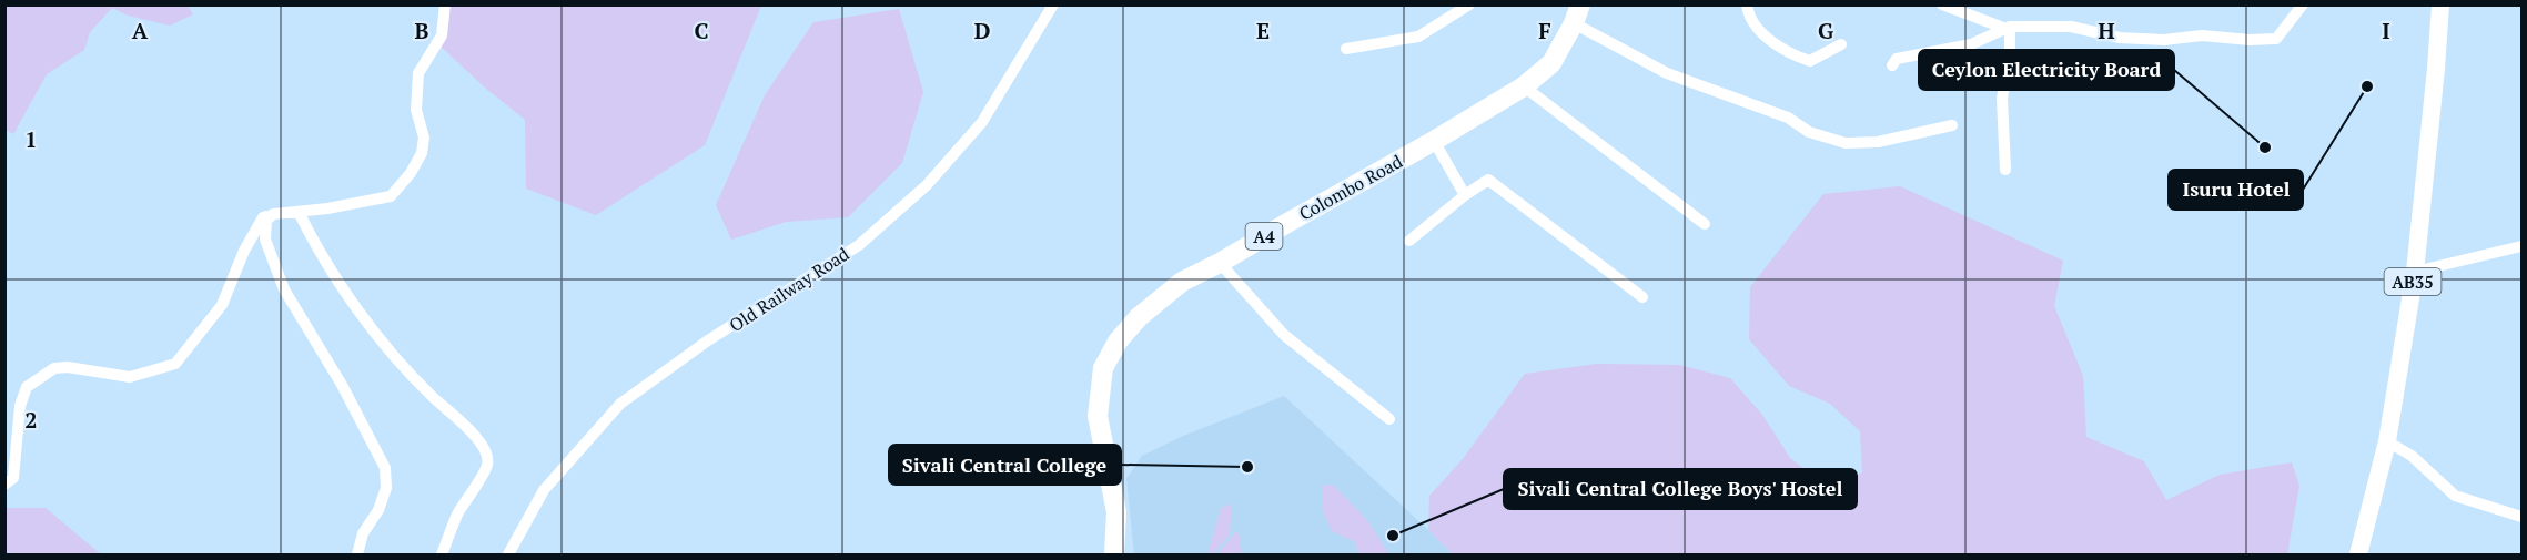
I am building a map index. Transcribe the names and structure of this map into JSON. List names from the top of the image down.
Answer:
{
  "streets": {
    "highway": ["Colombo Road", "A4"],
    "main road": ["AB35"],
    "street": ["Old Railway Road"]
  },
  "places": [
    "Isuru Hotel",
    "Ceylon Electricity Board",
    "Sivali Central College",
    "Sivali Central College Boys' Hostel"
  ],
  "grid": {
    "columns": [
      "A",
      "B",
      "C",
      "D",
      "E",
      "F",
      "G",
      "H",
      "I"
    ],
    "rows": ["1", "2"]
  }
}
